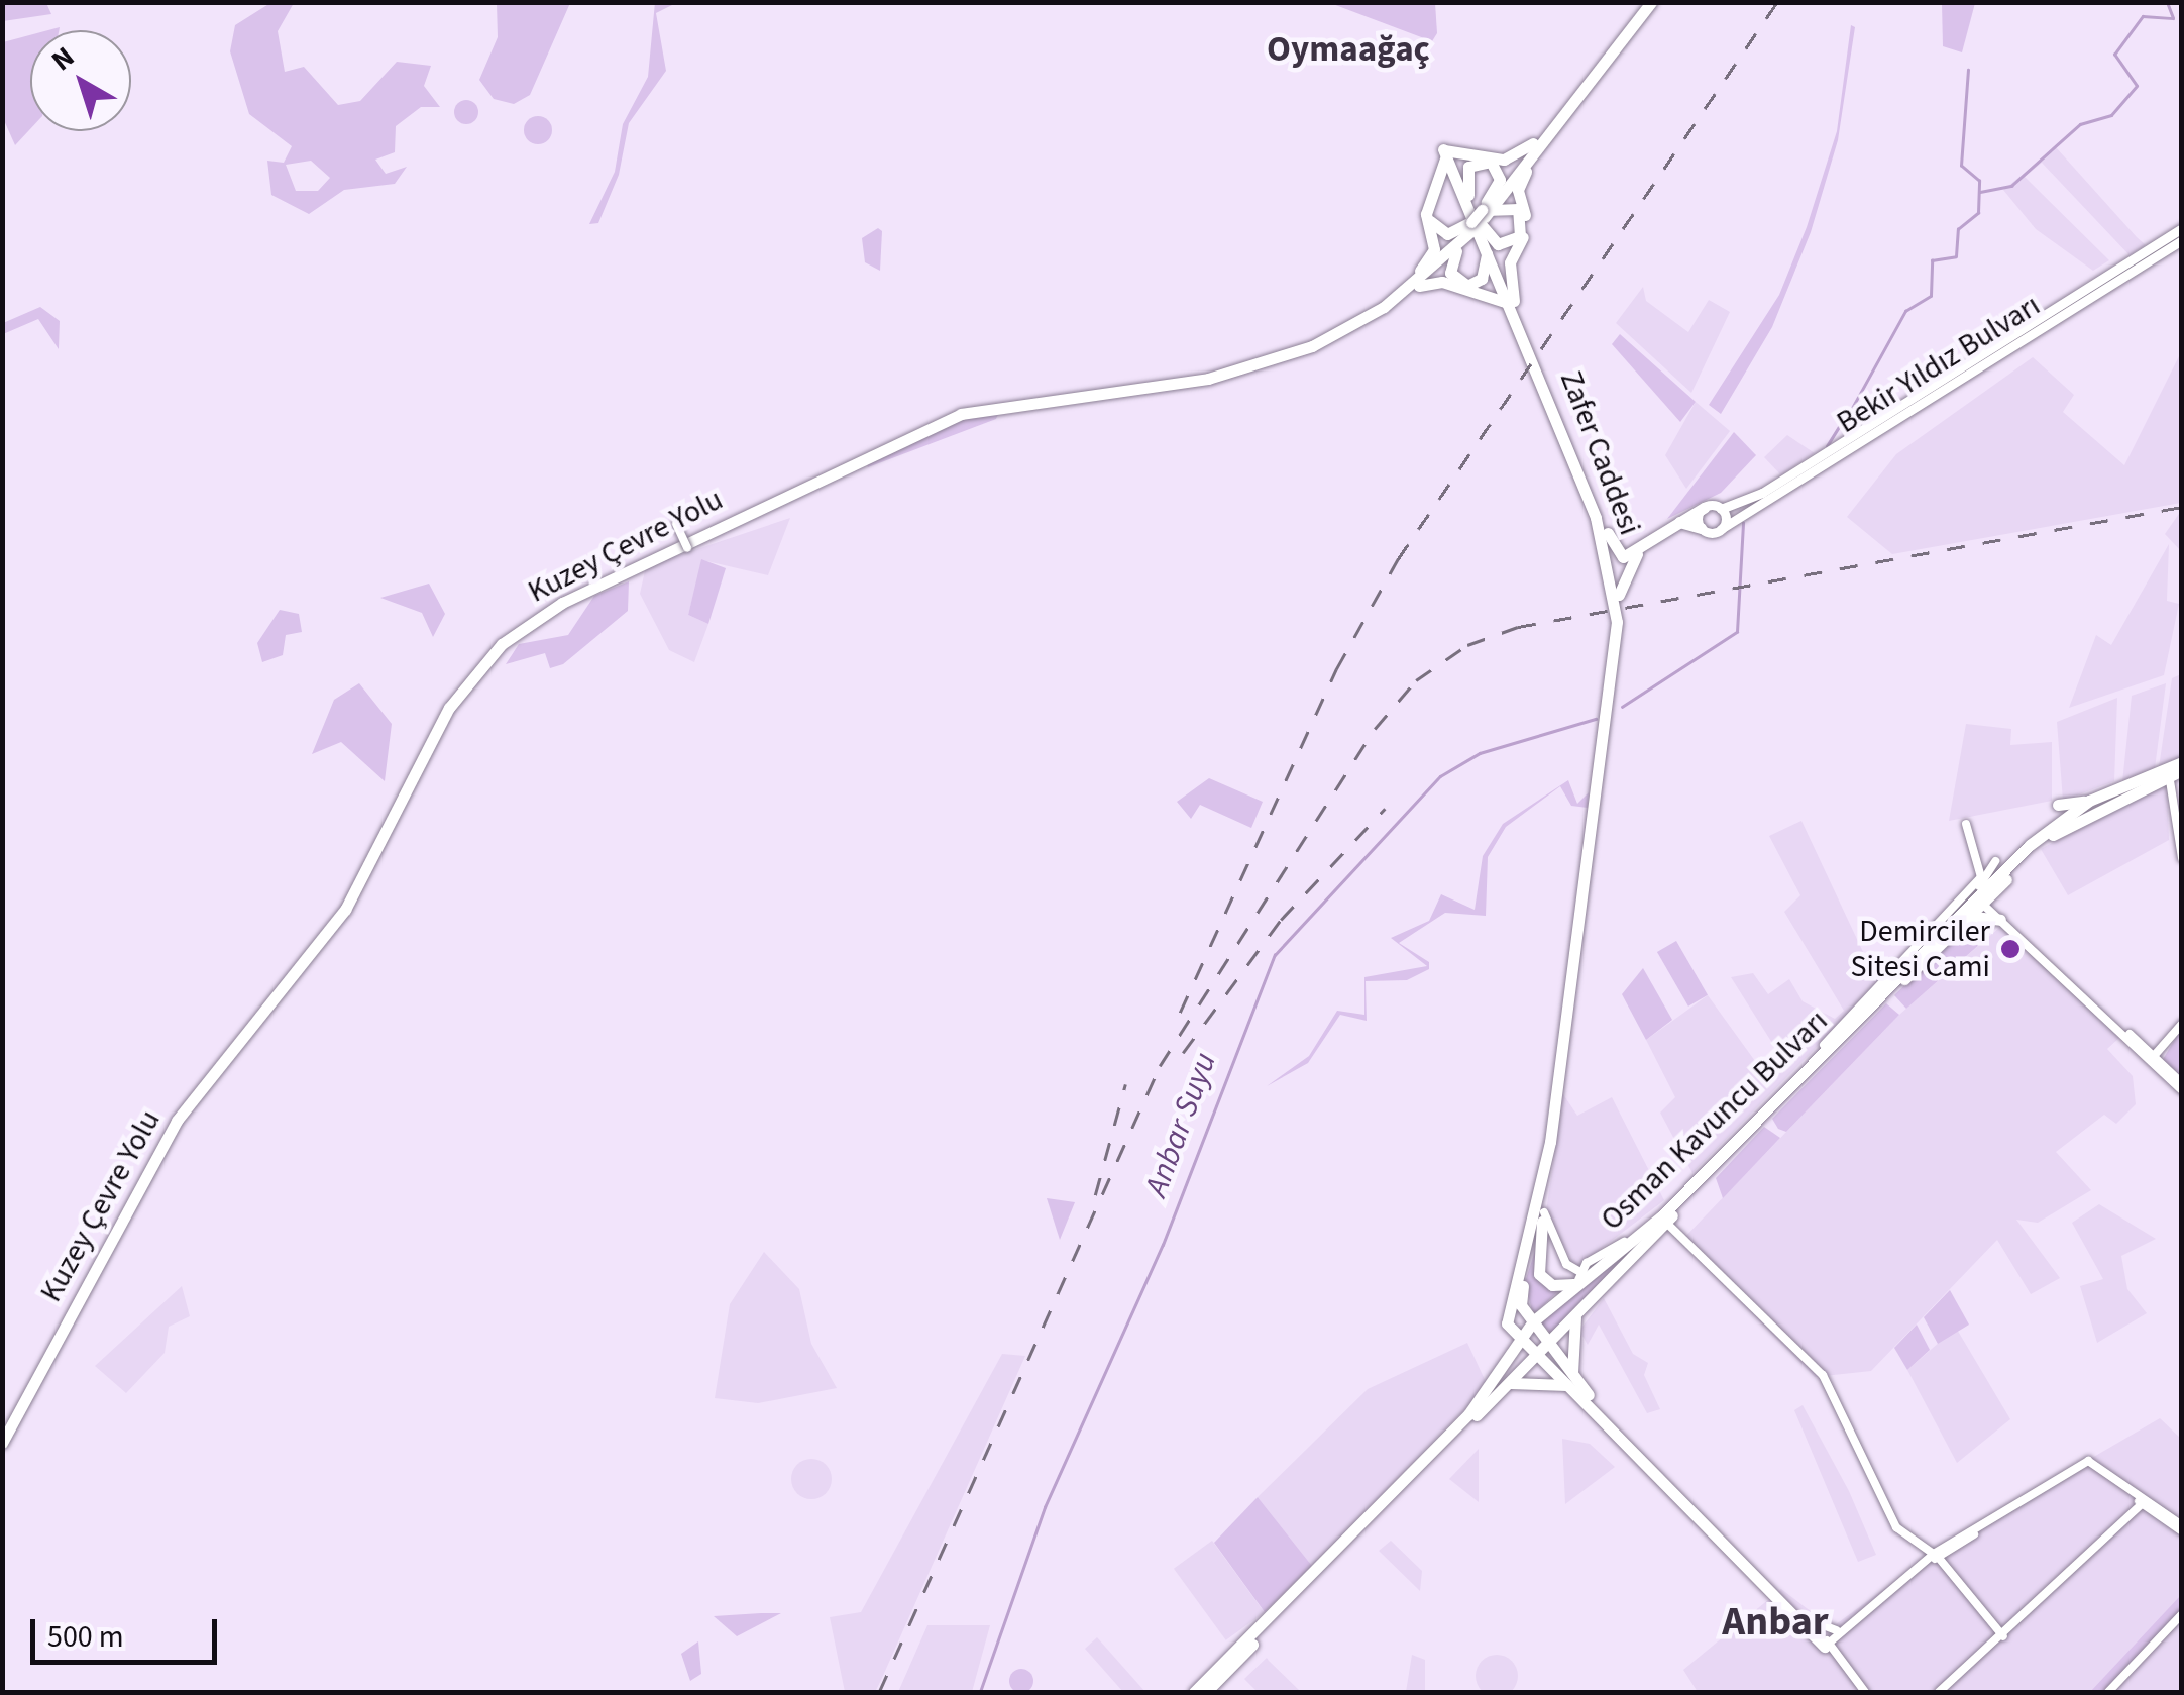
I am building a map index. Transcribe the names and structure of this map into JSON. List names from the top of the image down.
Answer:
{
  "streets": {
    "highway": ["Zafer Caddesi", "Kuzey Çevre Yolu", "Osman Kavuncu Bulvarı"],
    "main road": ["Bekir Yıldız Bulvarı"]
  },
  "crossings": [
    ["Zafer Caddesi", "Kuzey Çevre Yolu"]
  ],
  "districts": ["Oymaağaç", "Anbar"],
  "water": ["Anbar Suyu"],
  "places": ["Demirciler Sitesi Cami"],
  "scale_bar": "500 m",
  "north": "top left"
}
